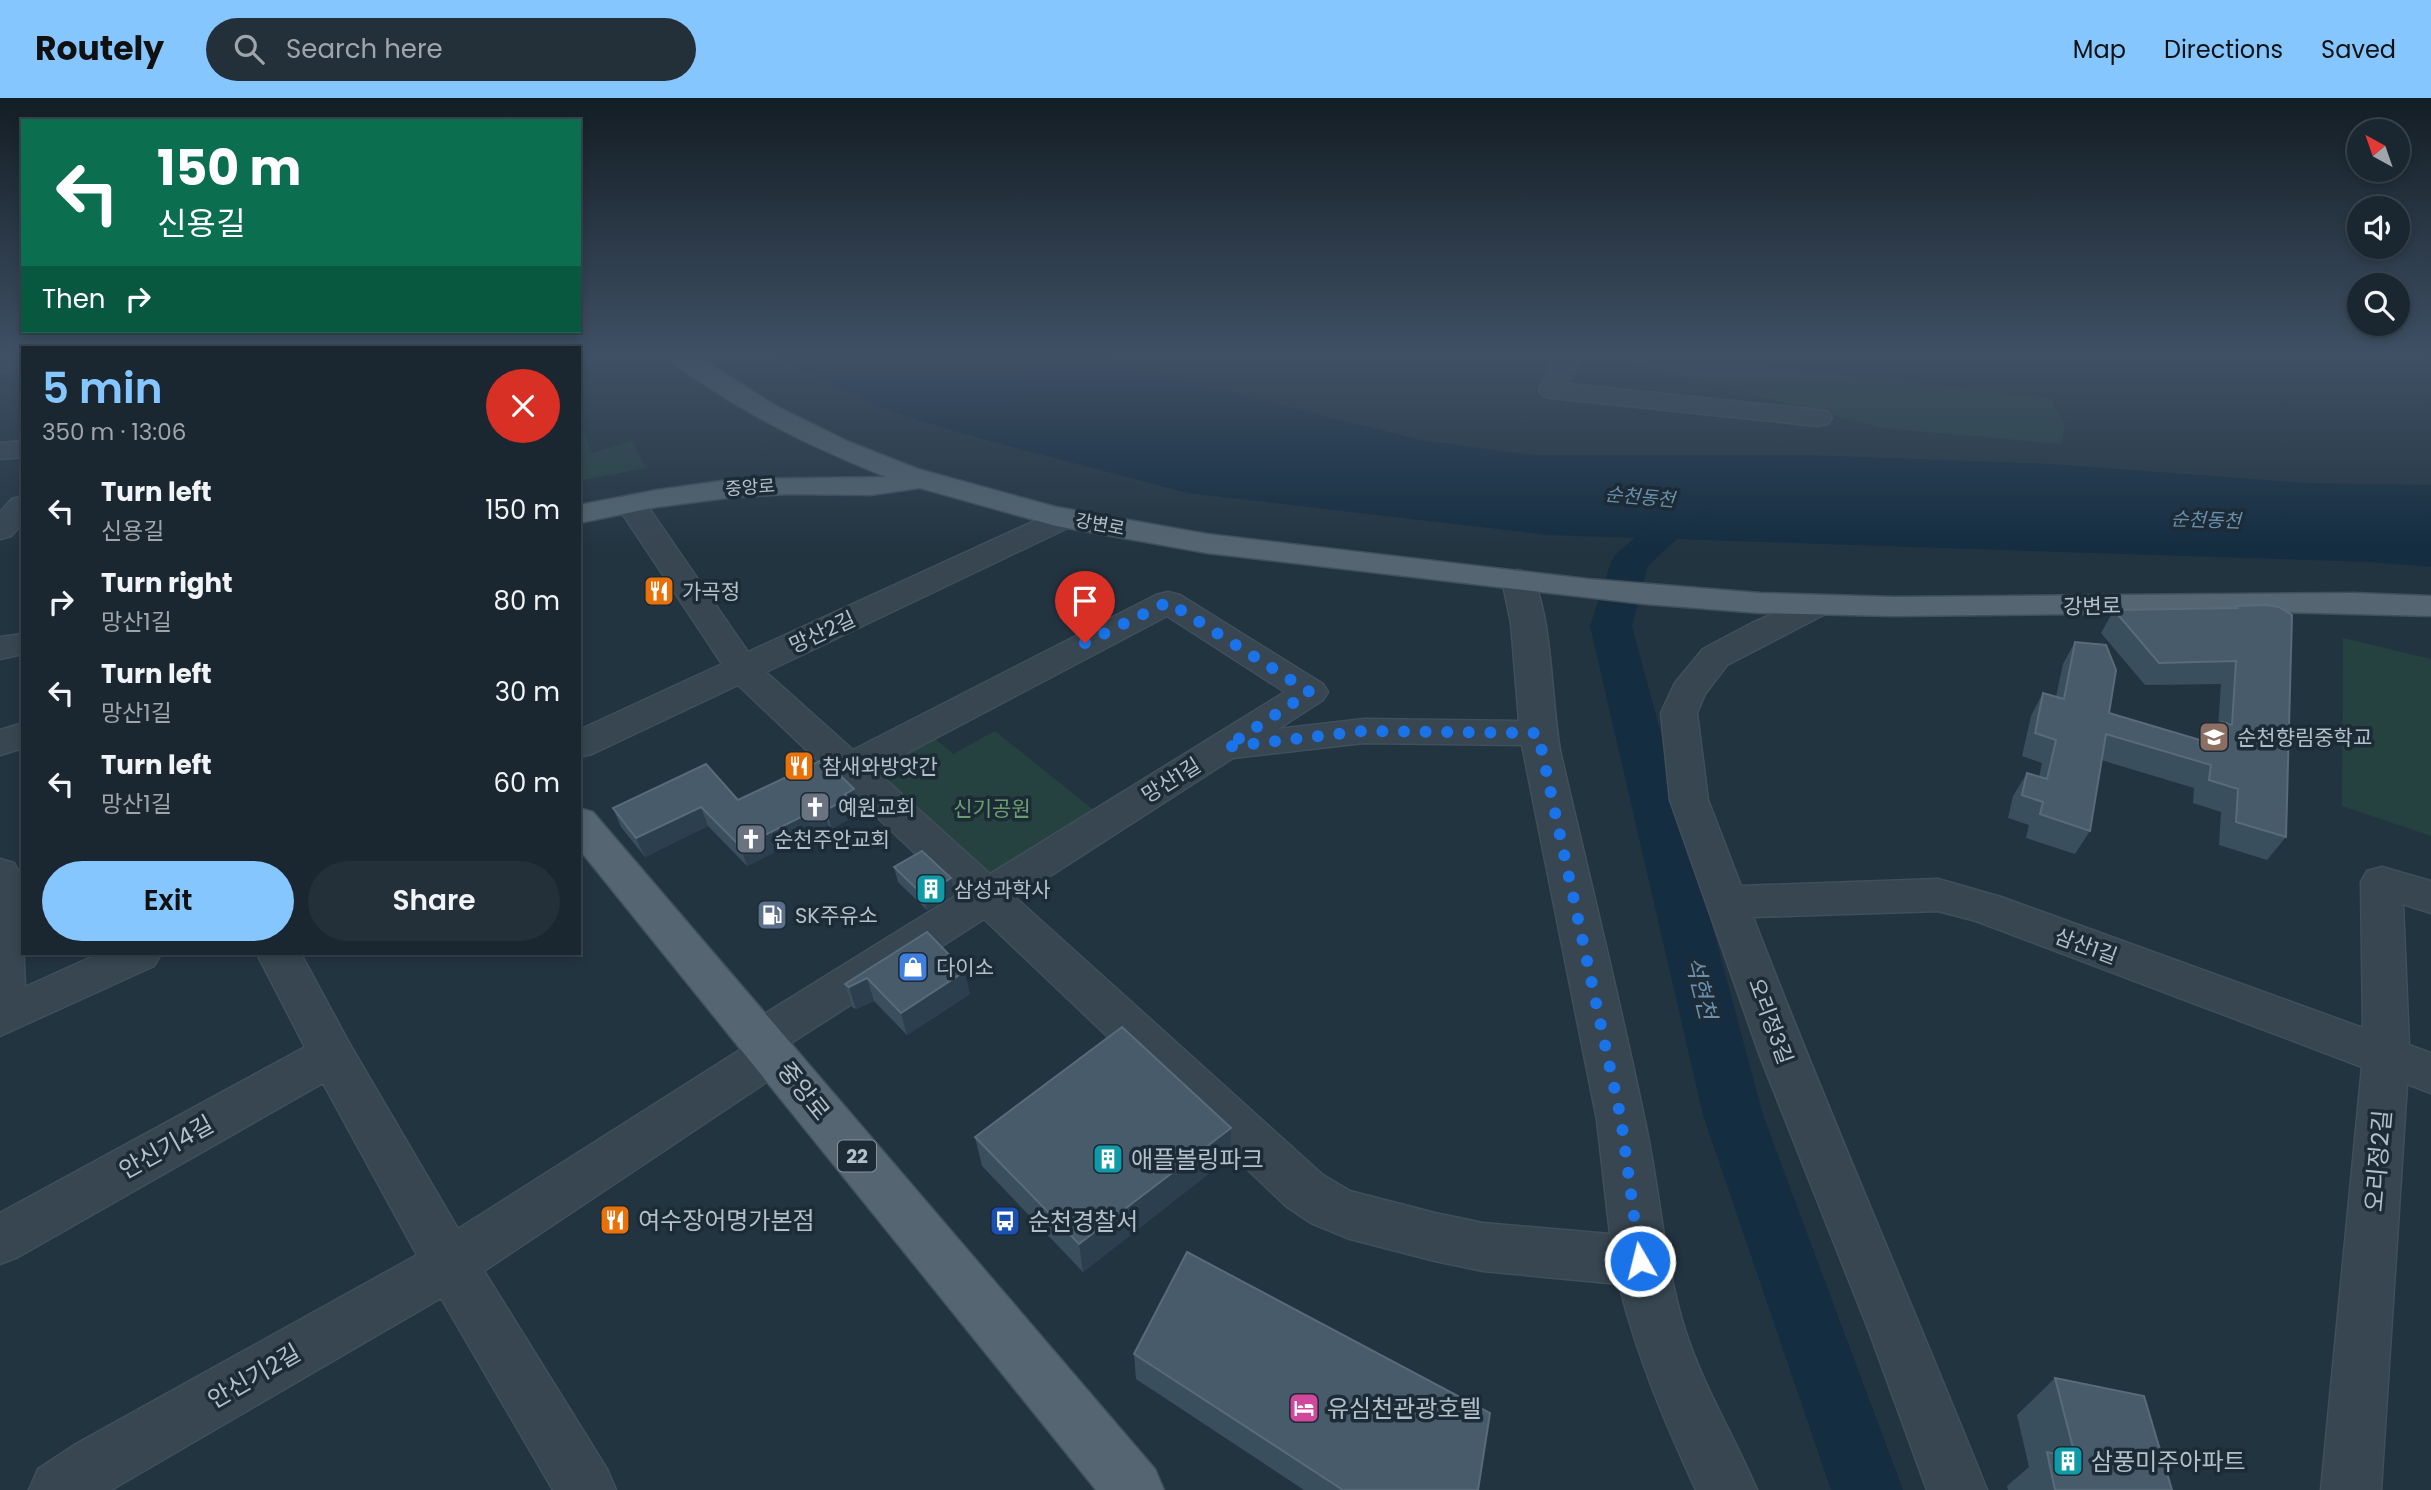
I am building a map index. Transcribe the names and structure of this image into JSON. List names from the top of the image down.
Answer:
{
  "streets": {
    "main road": ["중앙로", "강변로", "22"],
    "street": [
      "망산2길",
      "망산1길",
      "삼산1길",
      "오리정3길",
      "안신기4길",
      "오리정2길",
      "안신기2길"
    ]
  },
  "crossings": [
    ["중앙로", "강변로"],
    ["중앙로", "망산1길"],
    ["중앙로", "안신기2길"],
    ["강변로", "망산2길"],
    ["강변로", "오리정3길"],
    ["망산1길", "안신기2길"],
    ["삼산1길", "오리정3길"],
    ["삼산1길", "오리정2길"]
  ],
  "water": ["순천동천", "석현천"],
  "parks": ["신기공원"],
  "places": {
    "restaurant": ["가곡정", "참새와방앗간", "여수장어명가본점"],
    "school or university": ["순천향림중학교"],
    "church": ["예원교회", "순천주안교회"],
    "building": ["삼성과학사", "애플볼링파크", "삼풍미주아파트"],
    "fuel station": ["SK주유소"],
    "shop": ["다이소"],
    "bus stop": ["순천경찰서"],
    "hotel": ["유심천관광호텔"]
  },
  "north": "top left",
  "page": {
    "header": "Routely",
    "search": "Search here",
    "nav": ["Map", "Directions", "Saved"],
    "turn": ["150 m", "신용길"],
    "then": "Then",
    "heading": ["5 min", "350 m · 13:06"],
    "list": [
      {
        "name": "Turn left",
        "note": "신용길",
        "value": "150 m"
      },
      {
        "name": "Turn right",
        "note": "망산1길",
        "value": "80 m"
      },
      {
        "name": "Turn left",
        "note": "망산1길",
        "value": "30 m"
      },
      {
        "name": "Turn left",
        "note": "망산1길",
        "value": "60 m"
      }
    ],
    "buttons": ["Exit", "Share"]
  }
}
